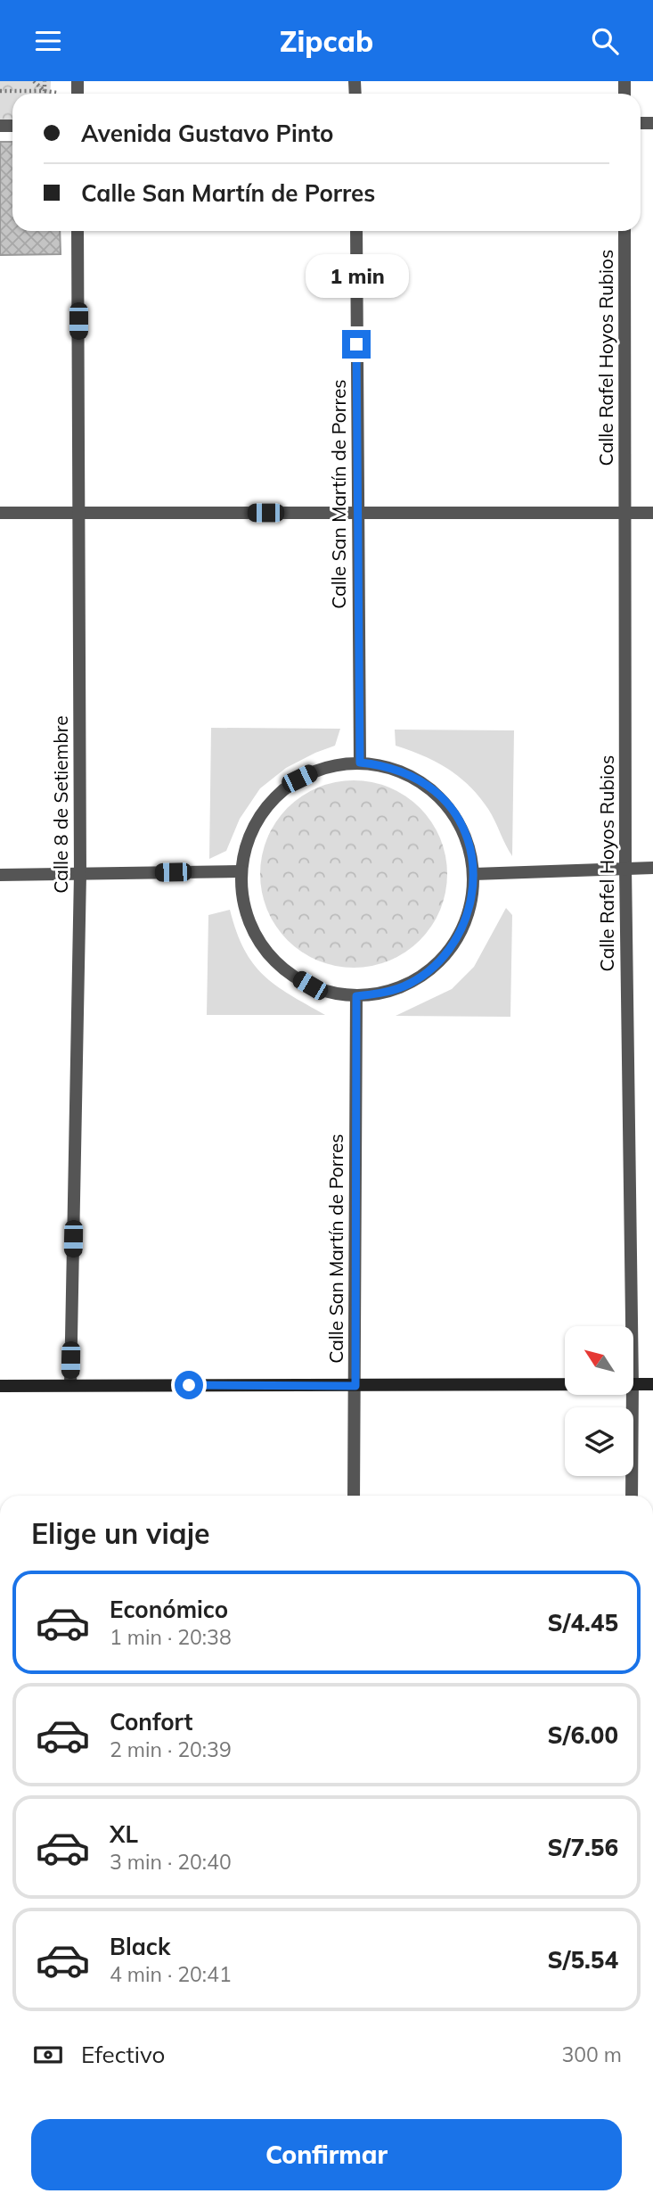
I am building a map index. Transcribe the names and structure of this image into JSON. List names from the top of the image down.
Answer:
{
  "streets": {
    "street": ["Calle Rafel Hoyos Rubios", "Calle San Martín de Porres", "Calle 8 de Setiembre"]
  },
  "north": "top left",
  "page": {
    "header": "Zipcab",
    "banner": ["Avenida Gustavo Pinto", "Calle San Martín de Porres"],
    "bubble": "1 min",
    "heading": "Elige un viaje",
    "list": [
      {
        "name": "Económico",
        "note": "1 min · 20:38",
        "value": "S/4.45"
      },
      {
        "name": "Confort",
        "note": "2 min · 20:39",
        "value": "S/6.00"
      },
      {
        "name": "XL",
        "note": "3 min · 20:40",
        "value": "S/7.56"
      },
      {
        "name": "Black",
        "note": "4 min · 20:41",
        "value": "S/5.54"
      }
    ],
    "pay": ["Efectivo", "300 m"],
    "buttons": "Confirmar"
  }
}
